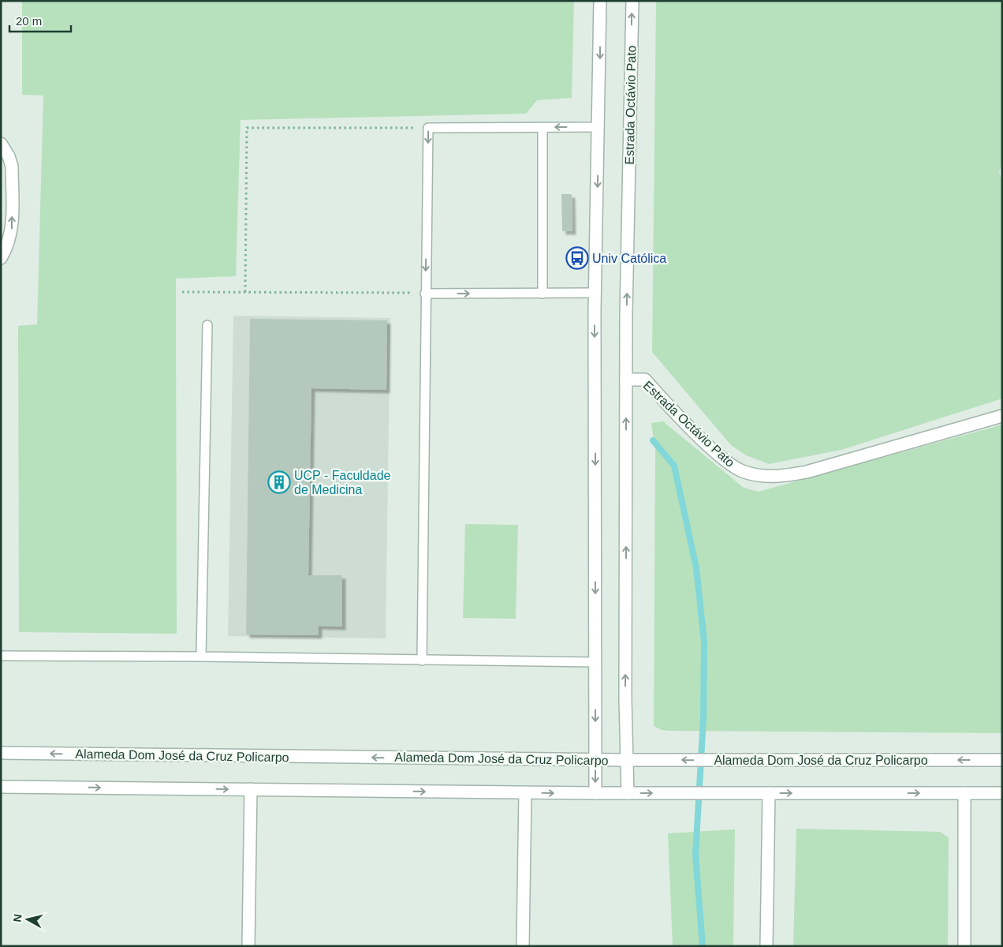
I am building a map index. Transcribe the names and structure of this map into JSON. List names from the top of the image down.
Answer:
{
  "streets": {
    "street": ["Estrada Octávio Pato", "Alameda Dom José da Cruz Policarpo"]
  },
  "places": {
    "bus stop": ["Univ Católica"],
    "building": ["UCP - Faculdade de Medicina"]
  },
  "scale_bar": "20 m",
  "north": "left"
}
